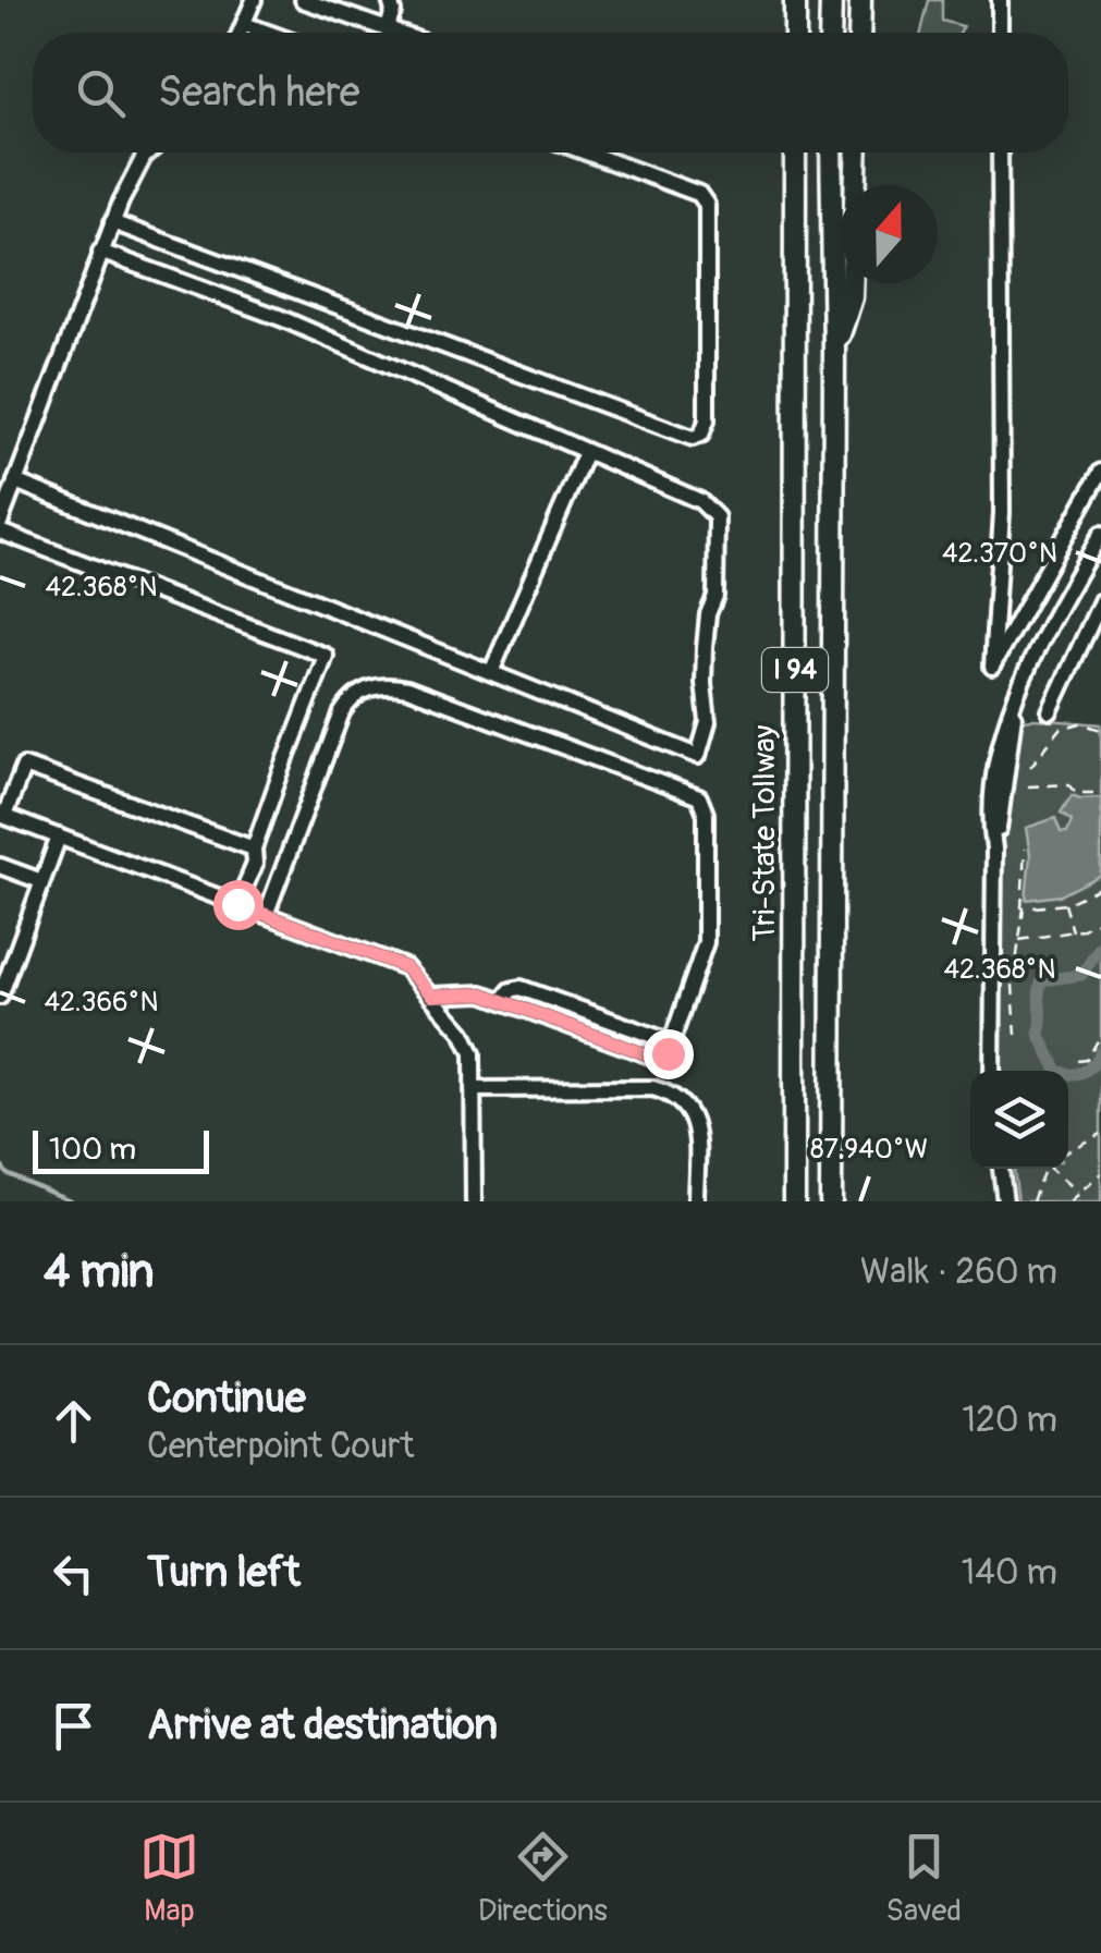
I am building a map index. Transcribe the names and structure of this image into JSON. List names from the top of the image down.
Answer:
{
  "streets": {
    "highway": ["I 94", "Tri-State Tollway"]
  },
  "scale_bar": "100 m",
  "north": "top",
  "page": {
    "search": "Search here",
    "scale": "100 m",
    "heading": ["4 min", "Walk · 260 m"],
    "list": [
      ["Continue", "Centerpoint Court", "120 m"],
      ["Turn left", "140 m"],
      "Arrive at destination"
    ],
    "nav": ["Map", "Directions", "Saved"]
  },
  "coordinates": [
    "42.370°N",
    "42.368°N",
    "42.366°N",
    "87.940°W"
  ]
}
